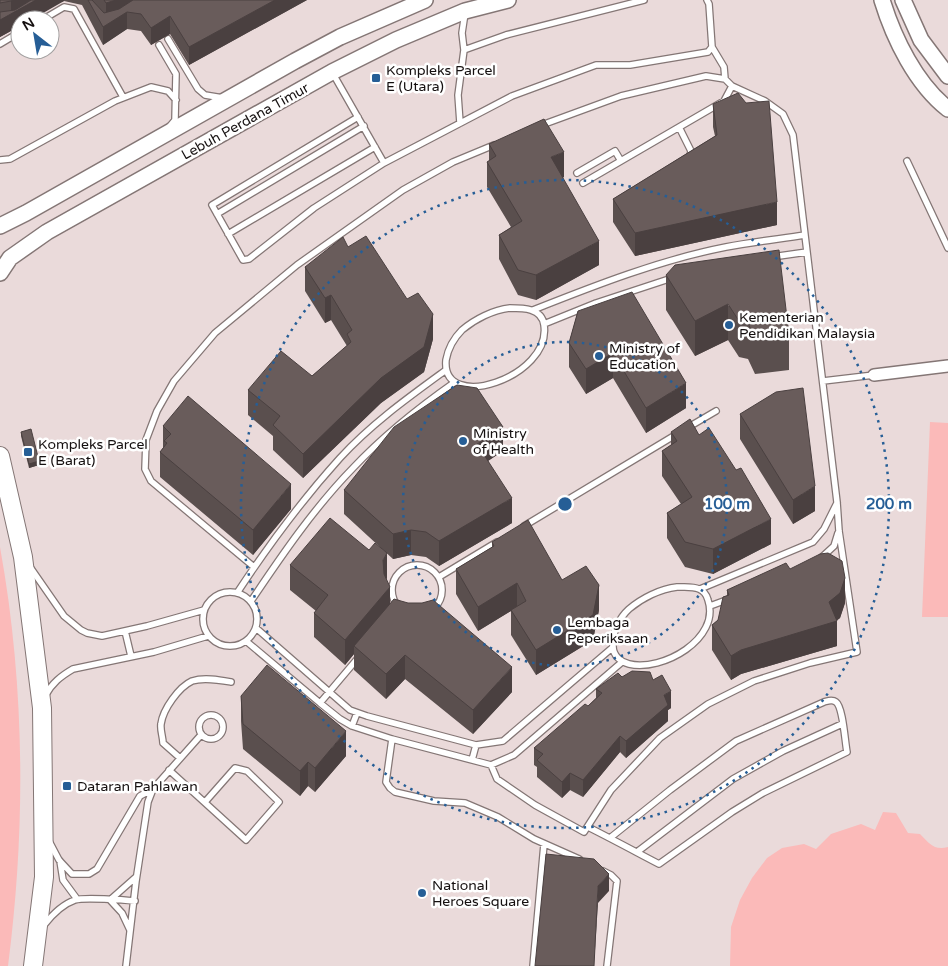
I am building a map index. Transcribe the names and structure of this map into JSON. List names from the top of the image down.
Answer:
{
  "streets": {
    "main road": ["Lebuh Perdana Timur"]
  },
  "places": {
    "transit": ["Kompleks Parcel E (Utara)", "Kompleks Parcel E (Barat)", "Dataran Pahlawan"],
    "other": [
      "Kementerian Pendidikan Malaysia",
      "Ministry of Education",
      "Ministry of Health",
      "Lembaga Peperiksaan",
      "National Heroes Square"
    ]
  },
  "north": "top left",
  "rings": ["100 m", "200 m"]
}
